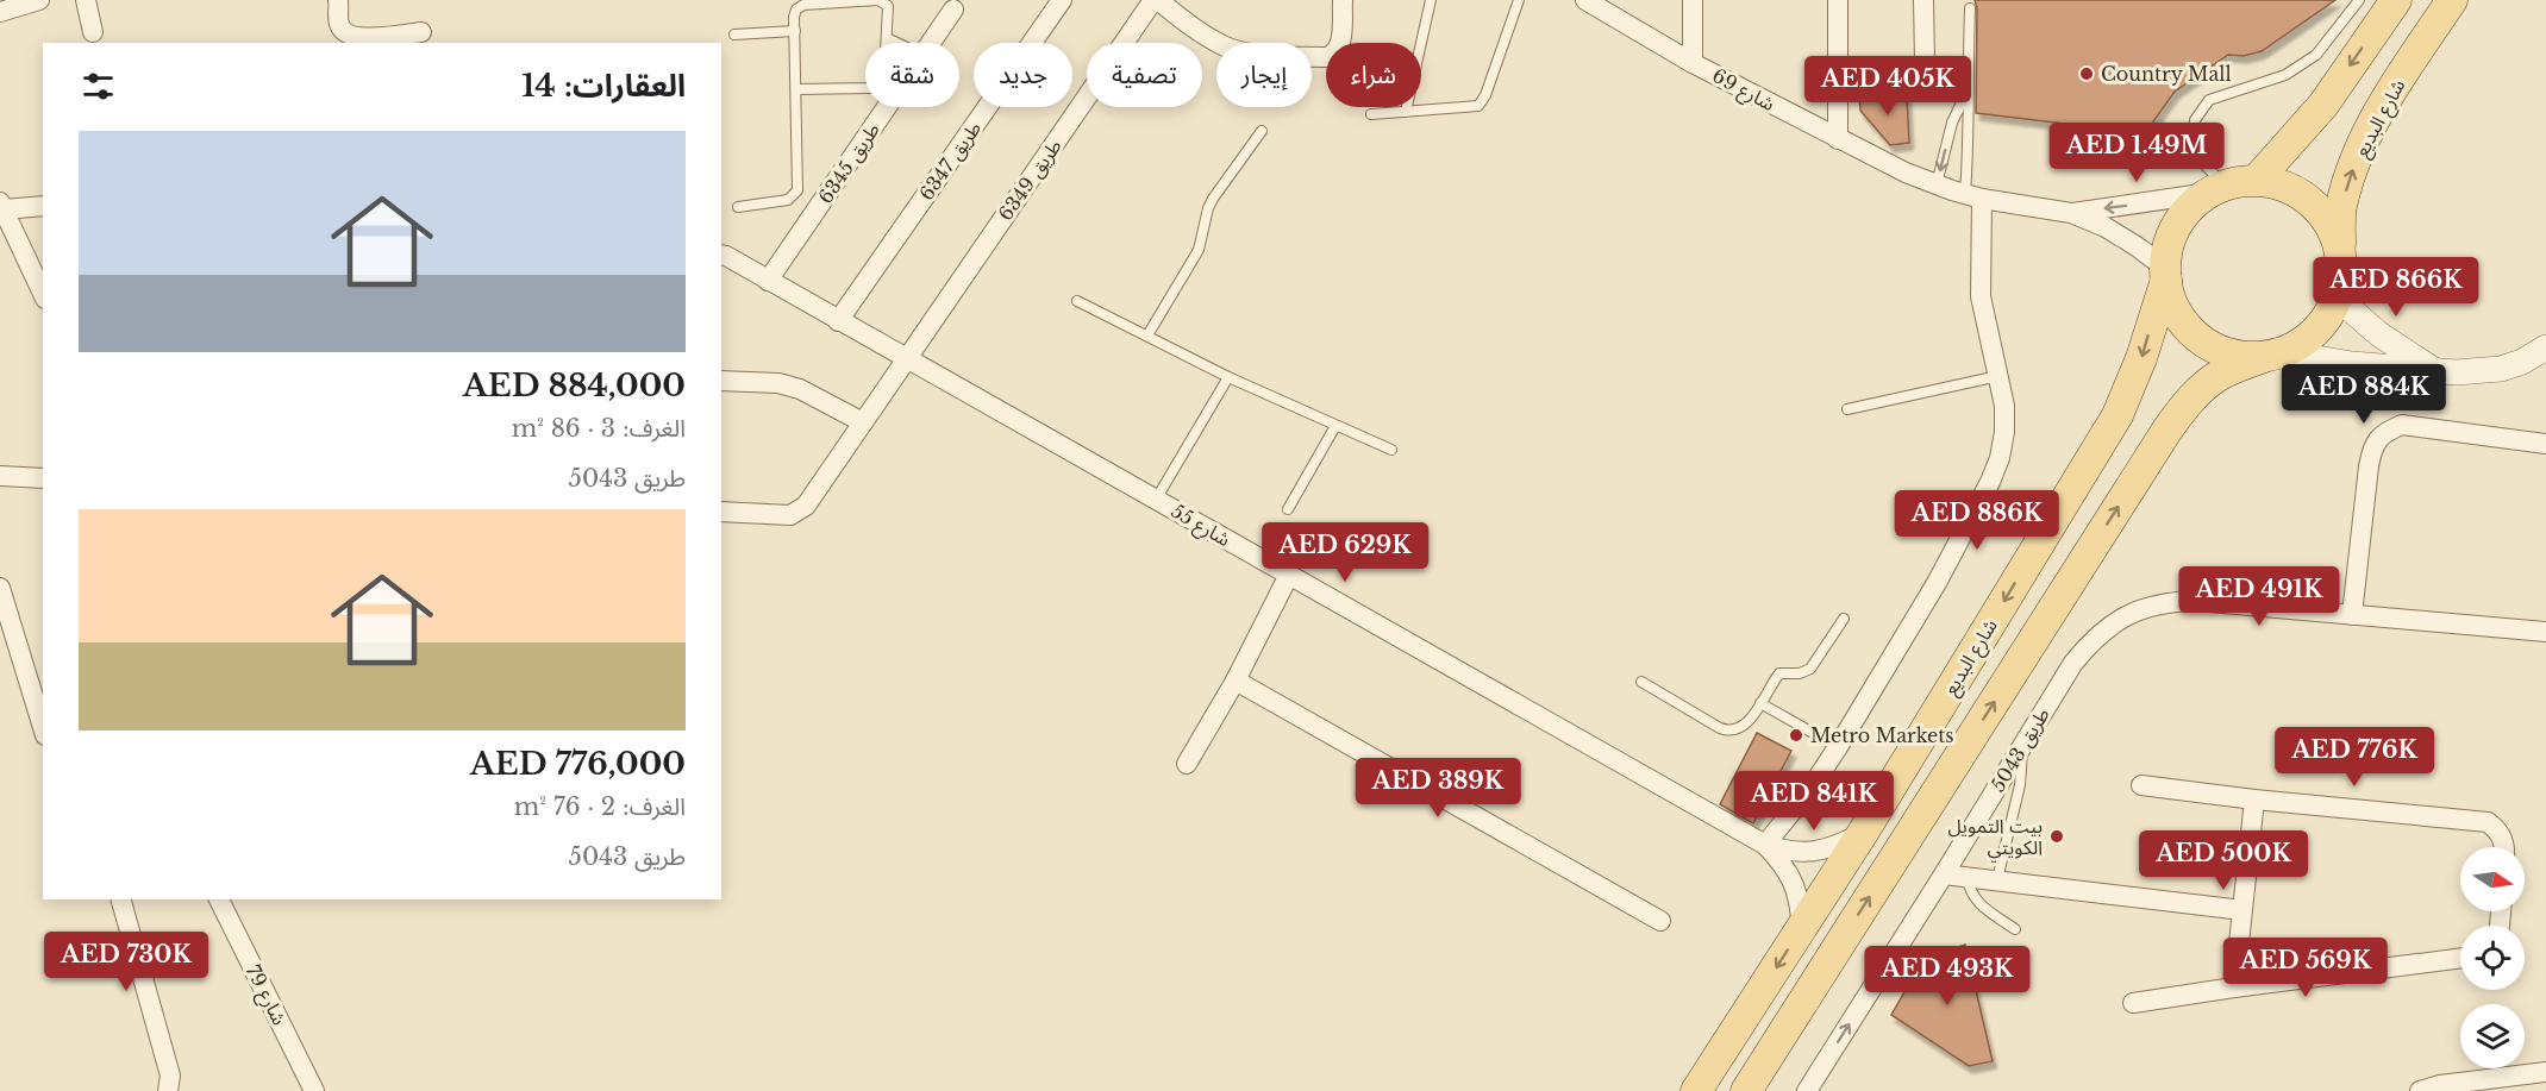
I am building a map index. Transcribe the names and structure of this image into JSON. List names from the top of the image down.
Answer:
{
  "streets": {
    "main road": ["شارع البديع"],
    "street": [
      "شارع 69",
      "طريق 6347",
      "طريق 6345",
      "طريق 6349",
      "شارع 55",
      "طريق 5043",
      "شارع 79"
    ]
  },
  "crossings": [
    ["شارع 69", "شارع البديع"],
    ["شارع البديع", "شارع 55"],
    ["طريق 6347", "شارع 55"],
    ["طريق 6345", "شارع 55"],
    ["طريق 6349", "شارع 55"]
  ],
  "places": ["Country Mall", "Metro Markets", "بيت التمويل الكويتي"],
  "north": "right",
  "page": {
    "chip": [
      "شراء",
      "إيجار",
      "تصفية",
      "جديد",
      "شقة"
    ],
    "heading": "العقارات: 14",
    "price": [
      "AED 405K",
      "AED 1.49M",
      "AED 866K",
      "AED 884K",
      "AED 886K",
      "AED 629K",
      "AED 491K",
      "AED 776K",
      "AED 389K",
      "AED 841K",
      "AED 500K",
      "AED 730K",
      "AED 569K",
      "AED 493K"
    ],
    "list": [
      {
        "name": "AED 884,000",
        "note": "الغرف: 3 · 86 m² · طريق 5043"
      },
      {
        "name": "AED 776,000",
        "note": "الغرف: 2 · 76 m² · طريق 5043"
      }
    ]
  }
}
